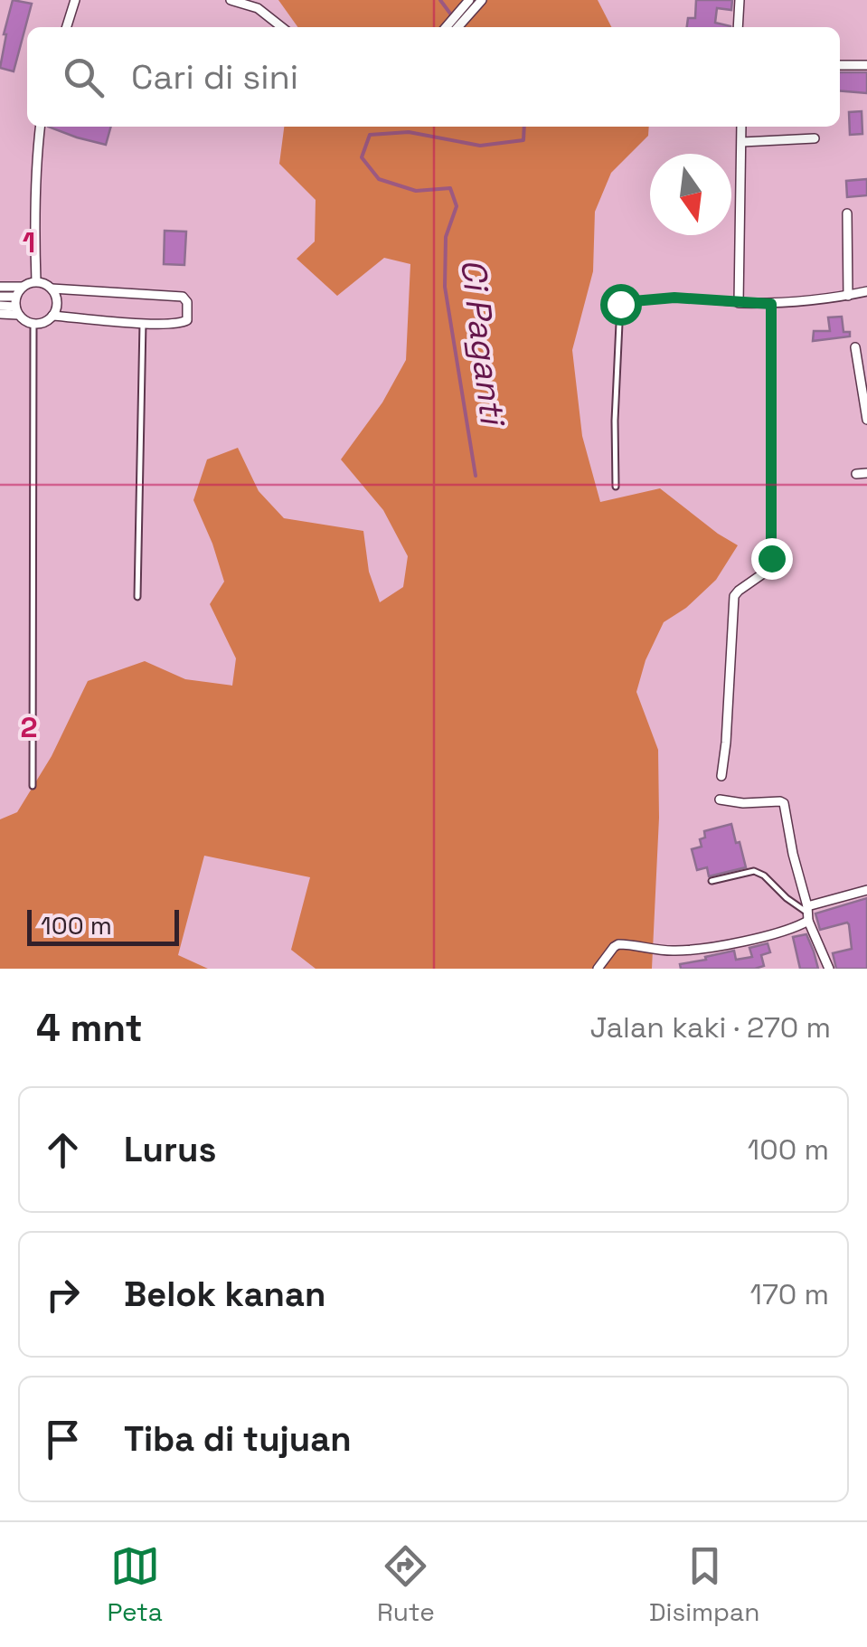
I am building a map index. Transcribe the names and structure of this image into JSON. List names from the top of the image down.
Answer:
{
  "water": ["Ci Paganti"],
  "scale_bar": "100 m",
  "north": "bottom",
  "page": {
    "search": "Cari di sini",
    "scale": "100 m",
    "heading": ["4 mnt", "Jalan kaki · 270 m"],
    "list": [
      ["Lurus", "100 m"],
      ["Belok kanan", "170 m"],
      "Tiba di tujuan"
    ],
    "nav": ["Peta", "Rute", "Disimpan"]
  },
  "grid": {
    "rows": ["1", "2"]
  }
}
